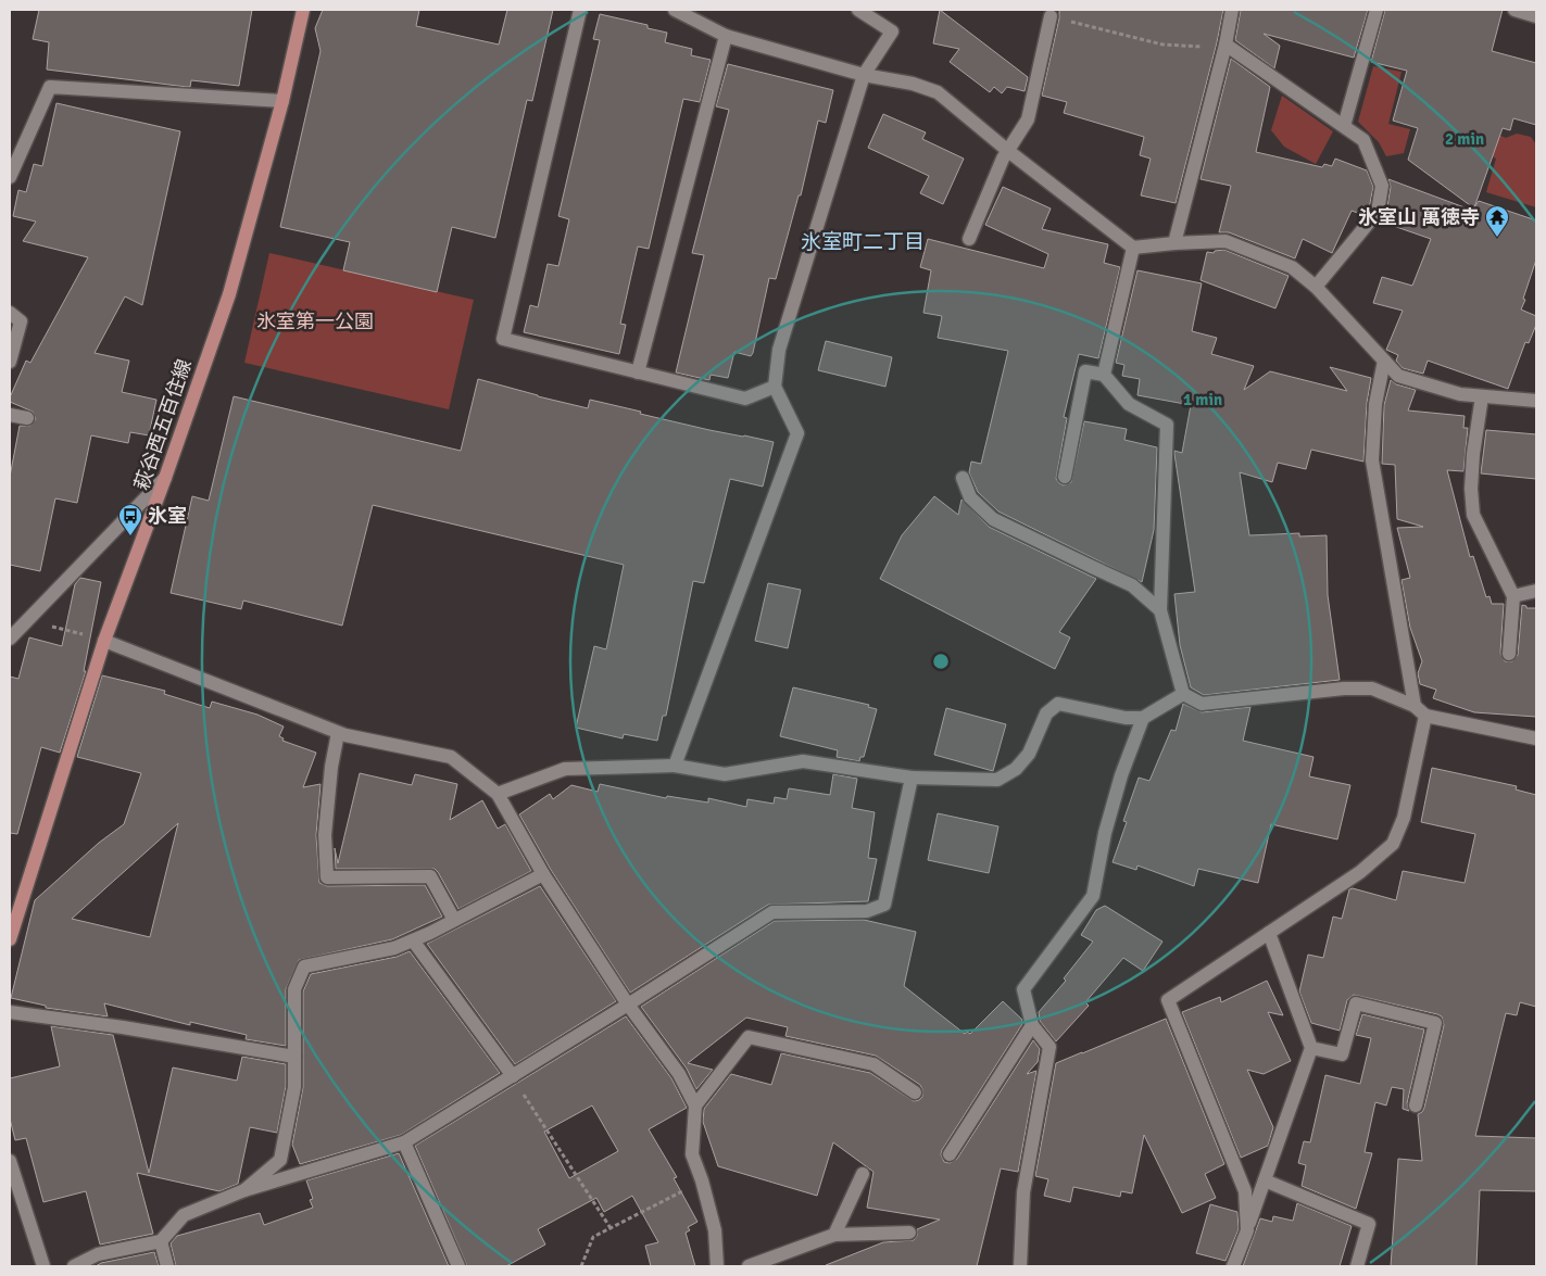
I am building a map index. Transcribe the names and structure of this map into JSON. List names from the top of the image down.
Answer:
{
  "streets": {
    "main road": ["萩谷西五百住線"]
  },
  "districts": ["氷室町二丁目"],
  "parks": ["氷室第一公園"],
  "places": {
    "temple": ["氷室山 萬徳寺"],
    "bus stop": ["氷室"]
  },
  "rings": ["2 min", "1 min"]
}
